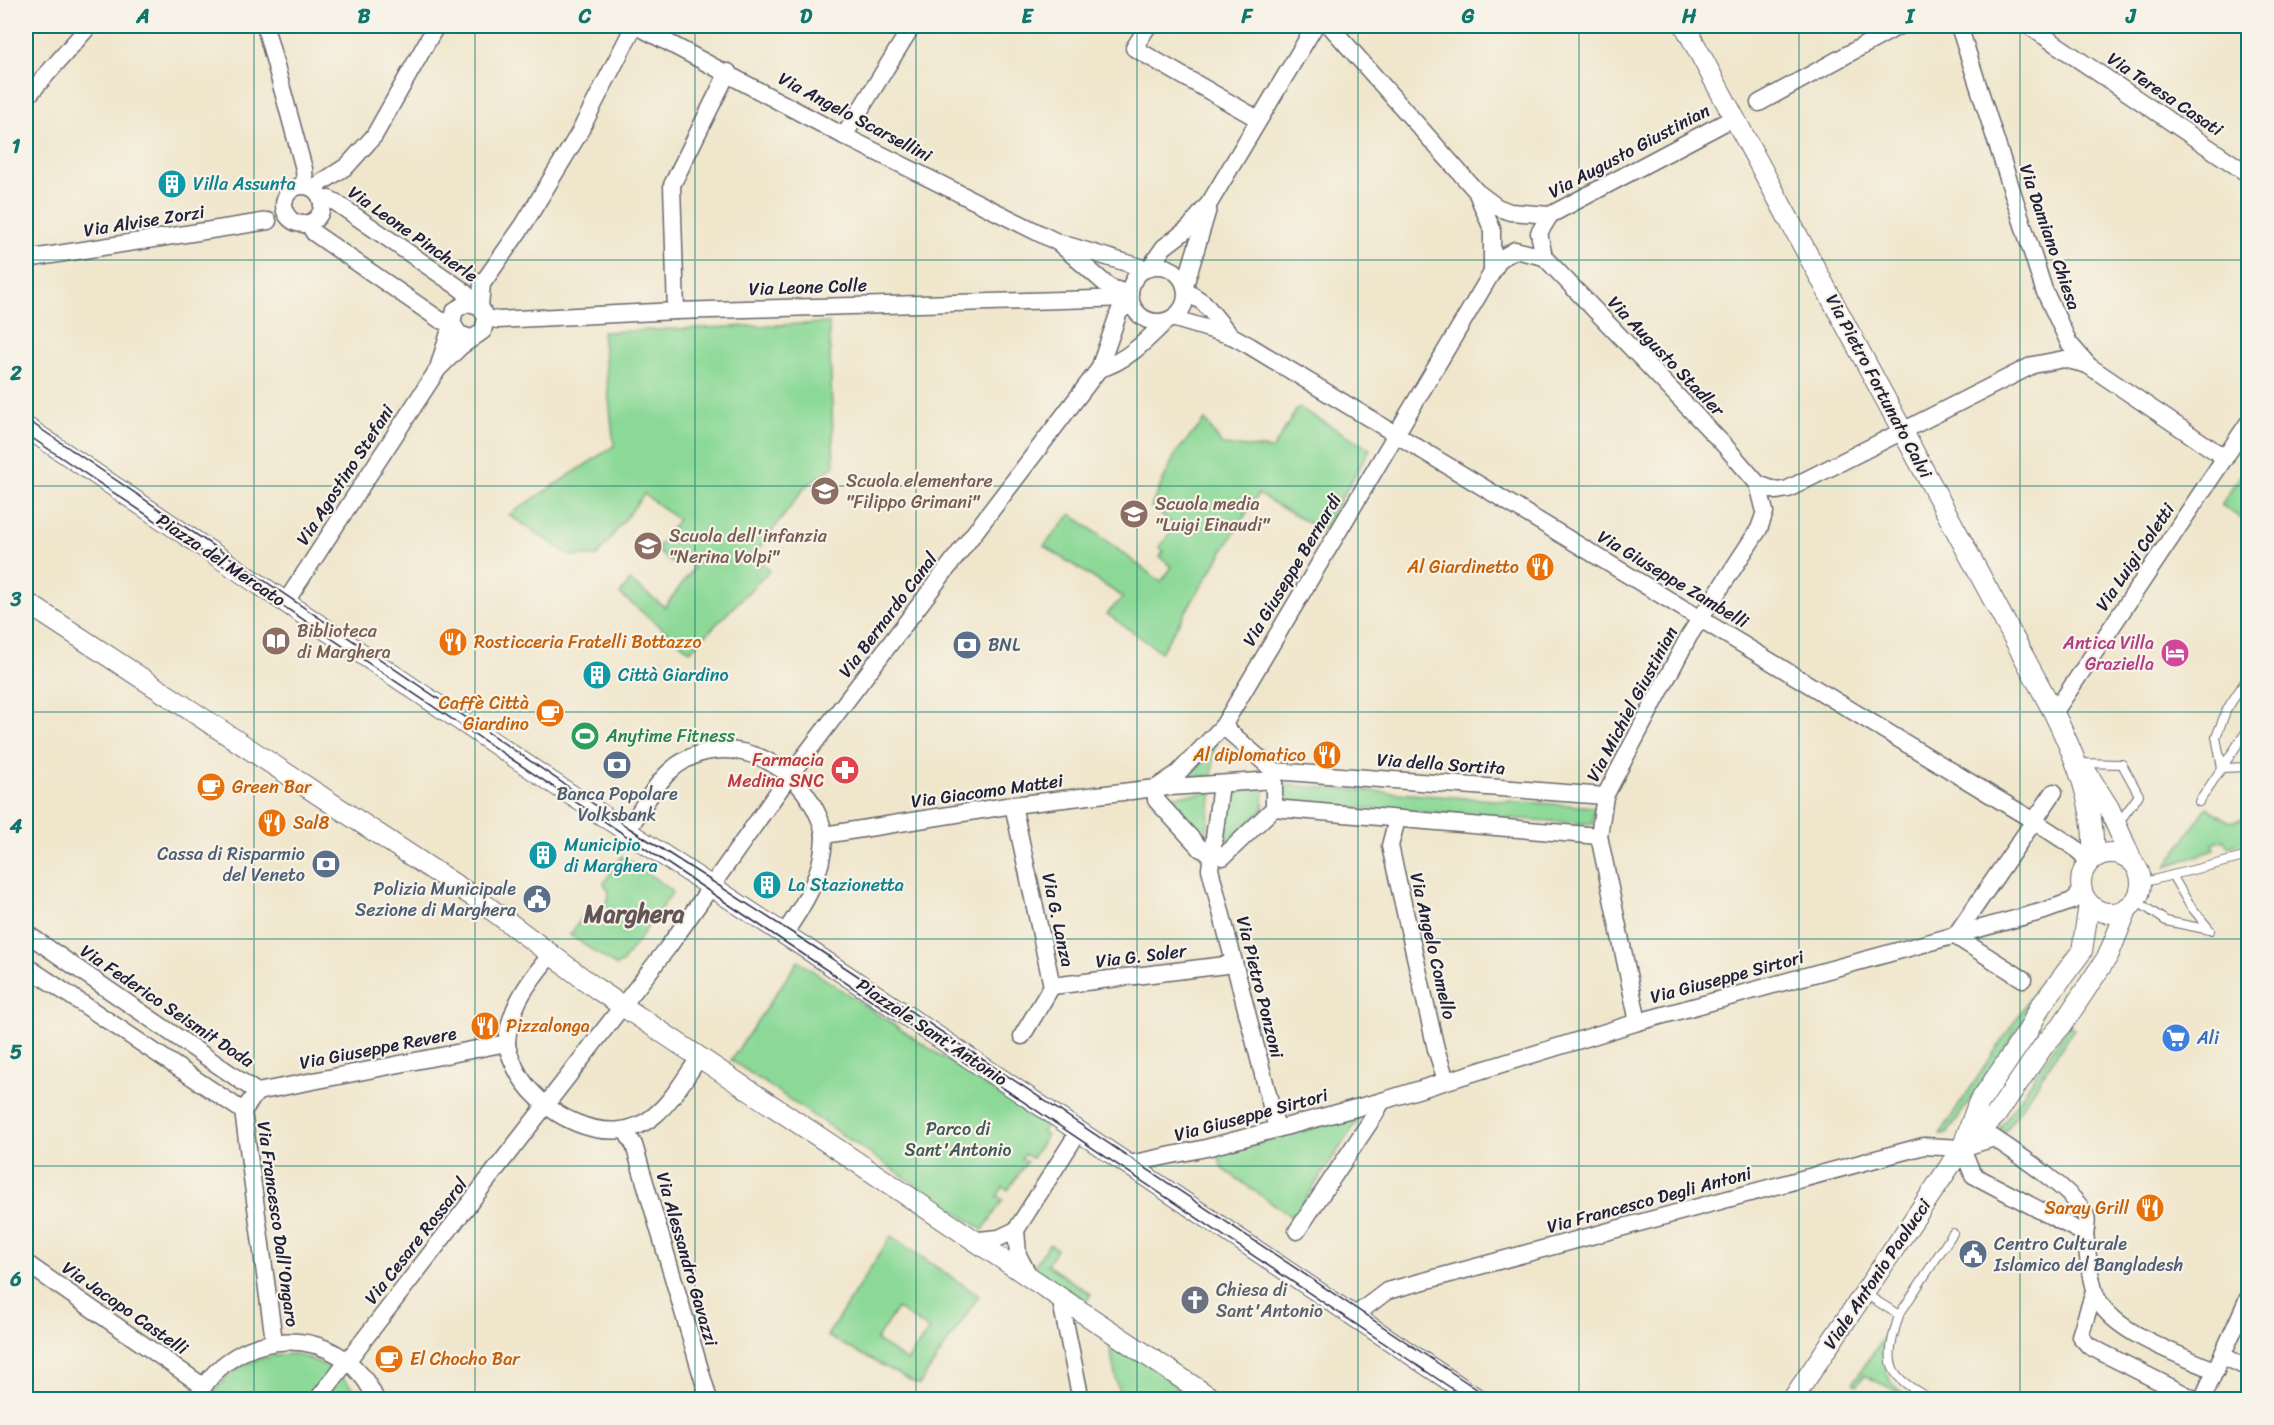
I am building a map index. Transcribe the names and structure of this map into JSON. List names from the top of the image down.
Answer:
{
  "streets": {
    "street": [
      "Via Teresa Casati",
      "Via Angelo Scarsellini",
      "Via Augusto Giustinian",
      "Via Alvise Zorzi",
      "Via Leone Pincherle",
      "Via Damiano Chiesa",
      "Via Leone Colle",
      "Via Augusto Stadler",
      "Via Pietro Fortunato Calvi",
      "Via Agostino Stefani",
      "Via Luigi Coletti",
      "Piazza del Mercato",
      "Via Giuseppe Bernardi",
      "Via Giuseppe Zambelli",
      "Via Bernardo Canal",
      "Via Michiel Giustinian",
      "Via della Sortita",
      "Via Giacomo Mattei",
      "Via G. Lanza",
      "Via Angelo Comello",
      "Via G. Soler",
      "Via Giuseppe Sirtori",
      "Via Pietro Ponzoni",
      "Via Federico Seismit Doda",
      "Piazzale Sant'Antonio",
      "Via Giuseppe Revere",
      "Via Francesco Degli Antoni",
      "Via Francesco Dall'Ongaro",
      "Via Cesare Rossarol",
      "Via Alessandro Gavazzi",
      "Viale Antonio Paolucci",
      "Via Jacopo Castelli"
    ]
  },
  "crossings": [
    ["Via Angelo Scarsellini", "Via Leone Colle"],
    ["Via Angelo Scarsellini", "Via Giuseppe Zambelli"],
    ["Via Angelo Scarsellini", "Via Bernardo Canal"],
    ["Via Augusto Giustinian", "Via Pietro Fortunato Calvi"],
    ["Via Alvise Zorzi", "Via Leone Pincherle"],
    ["Via Leone Pincherle", "Via Leone Colle"],
    ["Via Leone Pincherle", "Via Agostino Stefani"],
    ["Via Damiano Chiesa", "Via Luigi Coletti"],
    ["Via Leone Colle", "Via Agostino Stefani"],
    ["Via Leone Colle", "Via Giuseppe Zambelli"],
    ["Via Leone Colle", "Via Bernardo Canal"],
    ["Via Augusto Stadler", "Via Michiel Giustinian"],
    ["Via Pietro Fortunato Calvi", "Via Luigi Coletti"],
    ["Via Pietro Fortunato Calvi", "Via Giuseppe Zambelli"],
    ["Via Pietro Fortunato Calvi", "Via Giuseppe Sirtori"],
    ["Via Pietro Fortunato Calvi", "Viale Antonio Paolucci"],
    ["Via Agostino Stefani", "Piazza del Mercato"],
    ["Piazza del Mercato", "Via Bernardo Canal"],
    ["Piazza del Mercato", "Piazzale Sant'Antonio"],
    ["Via Giuseppe Bernardi", "Via Giuseppe Zambelli"],
    ["Via Giuseppe Bernardi", "Via Giacomo Mattei"],
    ["Via Giuseppe Zambelli", "Via Bernardo Canal"],
    ["Via Giuseppe Zambelli", "Via Michiel Giustinian"],
    ["Via Giuseppe Zambelli", "Via Giuseppe Sirtori"],
    ["Via Giuseppe Zambelli", "Viale Antonio Paolucci"],
    ["Via Bernardo Canal", "Piazzale Sant'Antonio"],
    ["Via Bernardo Canal", "Via Cesare Rossarol"],
    ["Via Michiel Giustinian", "Via della Sortita"],
    ["Via Michiel Giustinian", "Via Giuseppe Sirtori"],
    ["Via della Sortita", "Via Giacomo Mattei"],
    ["Via della Sortita", "Via Pietro Ponzoni"],
    ["Via Giacomo Mattei", "Via G. Lanza"],
    ["Via Giacomo Mattei", "Via Pietro Ponzoni"],
    ["Via G. Lanza", "Via G. Soler"],
    ["Via Angelo Comello", "Via Giuseppe Sirtori"],
    ["Via G. Soler", "Via Pietro Ponzoni"],
    ["Via Giuseppe Sirtori", "Via Pietro Ponzoni"],
    ["Via Giuseppe Sirtori", "Piazzale Sant'Antonio"],
    ["Via Giuseppe Sirtori", "Viale Antonio Paolucci"],
    ["Via Federico Seismit Doda", "Via Giuseppe Revere"],
    ["Via Federico Seismit Doda", "Via Francesco Dall'Ongaro"],
    ["Piazzale Sant'Antonio", "Via Francesco Degli Antoni"],
    ["Via Francesco Degli Antoni", "Viale Antonio Paolucci"]
  ],
  "districts": ["Marghera"],
  "parks": ["Parco di Sant'Antonio"],
  "places": {
    "building": [
      "Villa Assunta",
      "Città Giardino",
      "Municipio di Marghera",
      "La Stazionetta"
    ],
    "school or university": ["Scuola elementare \"Filippo Grimani\"", "Scuola media \"Luigi Einaudi\"", "Scuola dell'infanzia \"Nerina Volpi\""],
    "restaurant": [
      "Al Giardinetto",
      "Rosticceria Fratelli Bottazzo",
      "Al diplomatico",
      "Sal8",
      "Pizzalonga",
      "Saray Grill"
    ],
    "library": ["Biblioteca di Marghera"],
    "bank": ["BNL", "Banca Popolare Volksbank", "Cassa di Risparmio del Veneto"],
    "hotel": ["Antica Villa Graziella"],
    "cafe": ["Caffè Città Giardino", "Green Bar", "El Chocho Bar"],
    "sports": ["Anytime Fitness"],
    "pharmacy": ["Farmacia Medina SNC"],
    "public building": ["Polizia Municipale Sezione di Marghera", "Centro Culturale Islamico del Bangladesh"],
    "supermarket": ["Ali"],
    "church": ["Chiesa di Sant'Antonio"]
  },
  "grid": {
    "columns": [
      "A",
      "B",
      "C",
      "D",
      "E",
      "F",
      "G",
      "H",
      "I",
      "J"
    ],
    "rows": [
      "1",
      "2",
      "3",
      "4",
      "5",
      "6"
    ]
  }
}
